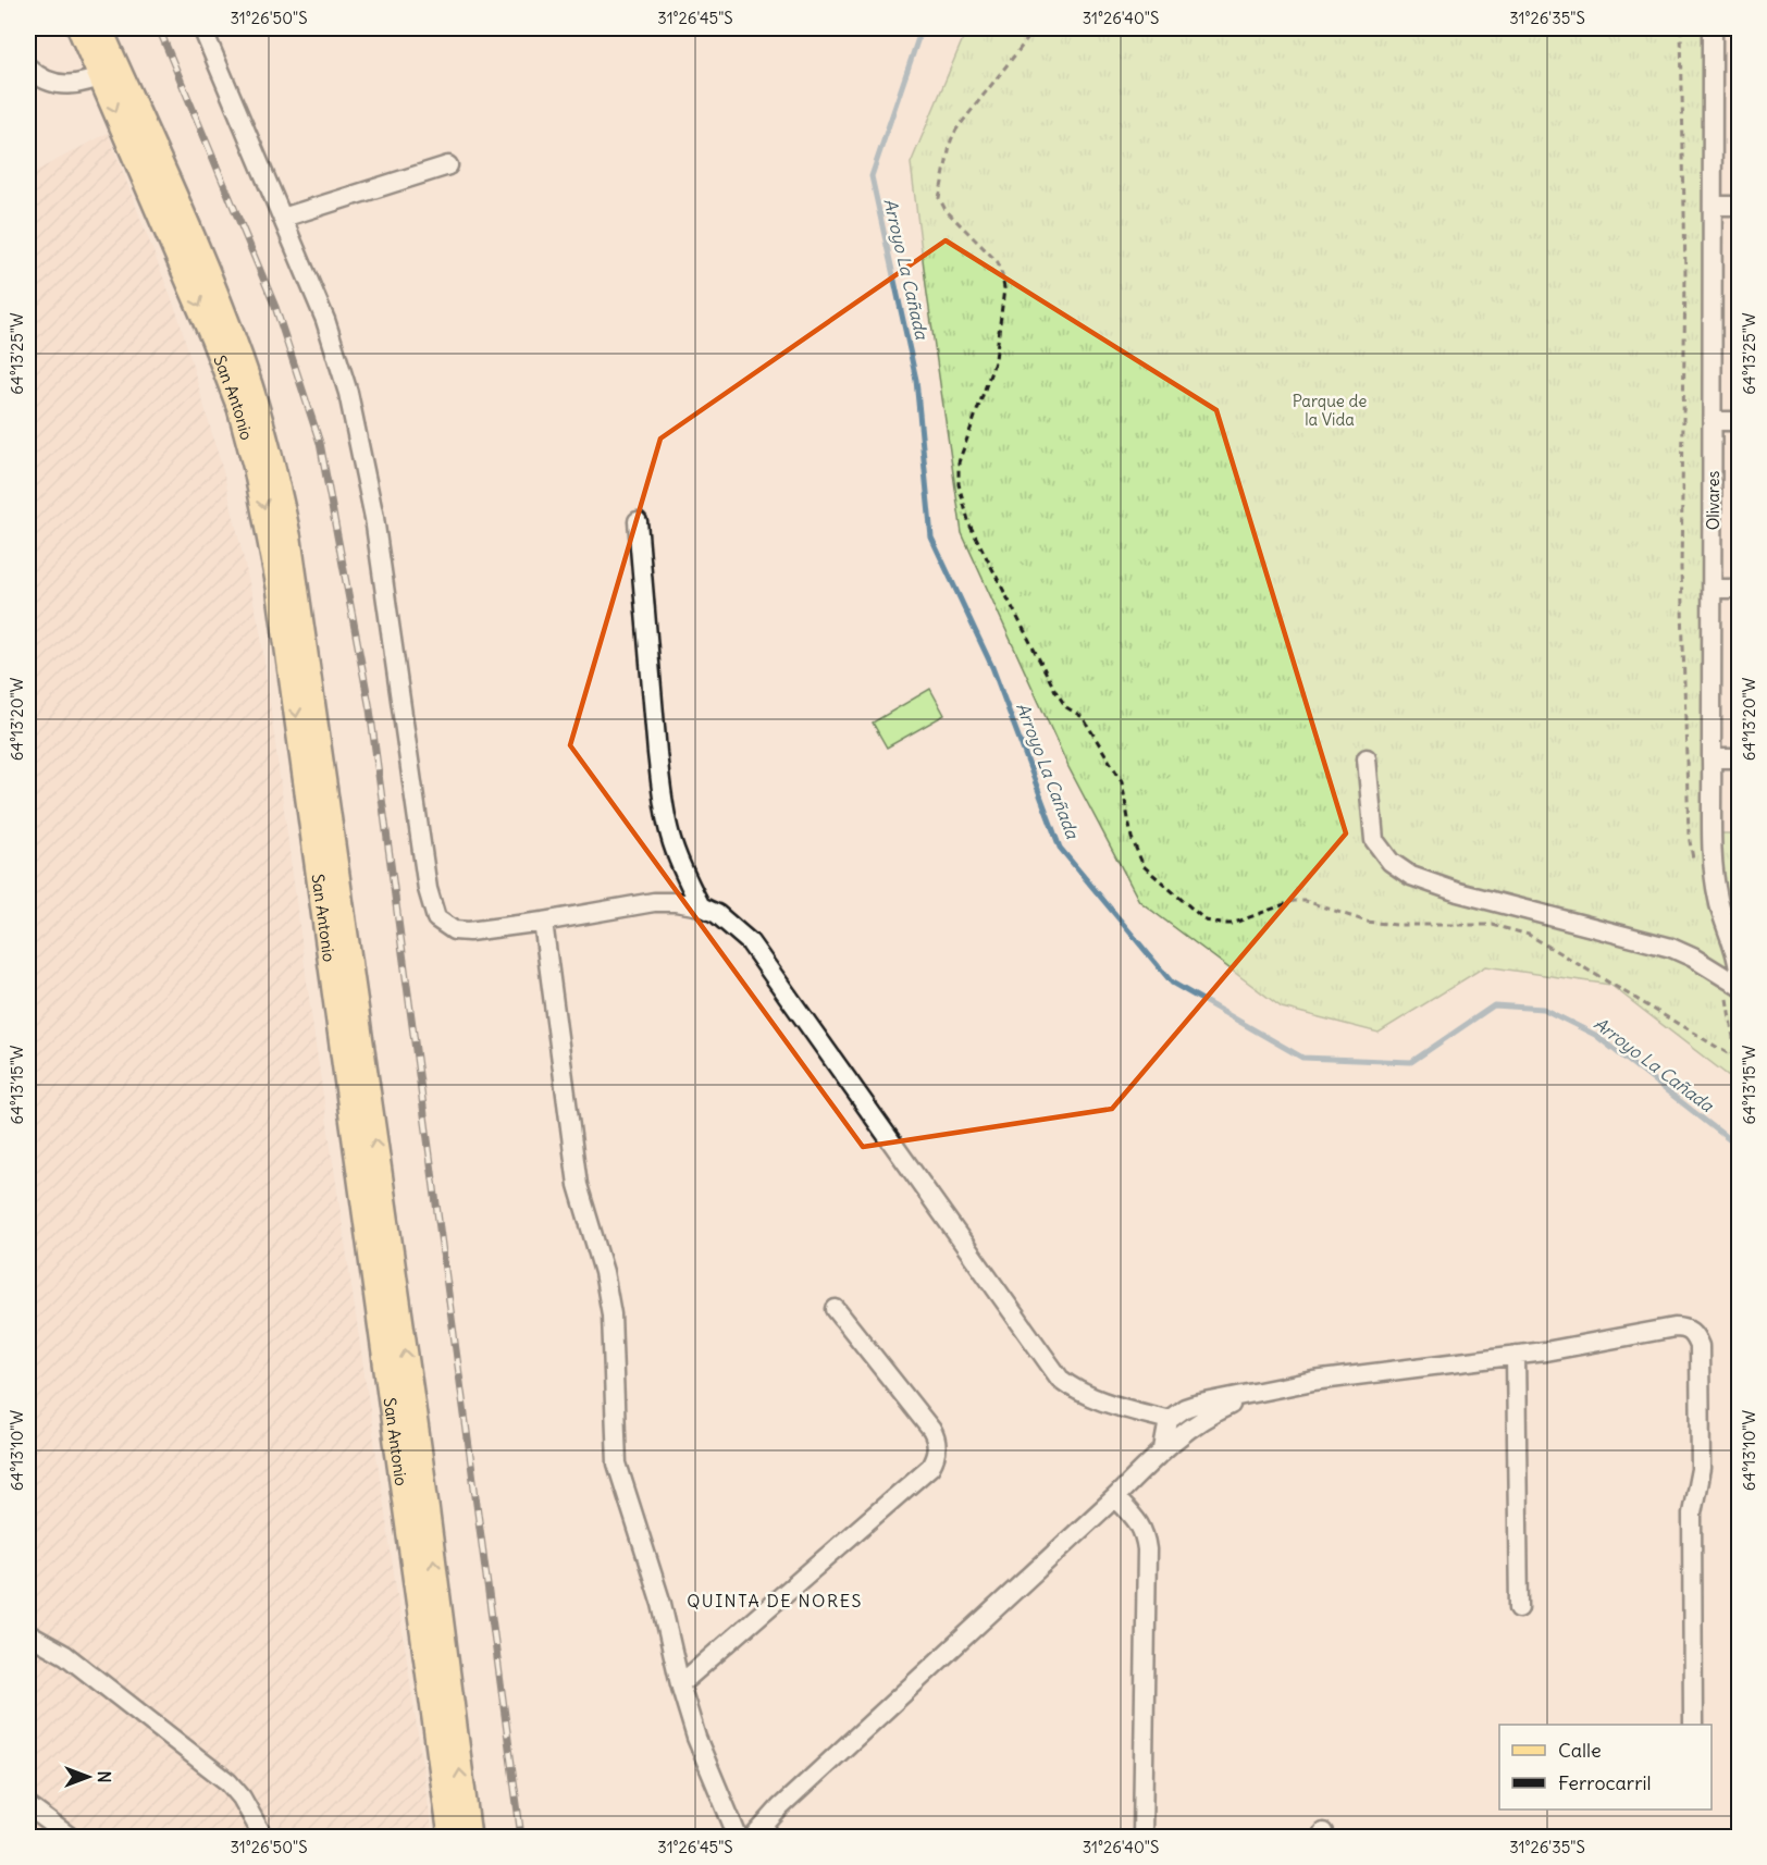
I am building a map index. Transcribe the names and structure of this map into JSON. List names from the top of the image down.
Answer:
{
  "streets": {
    "main road": ["San Antonio"],
    "street": ["Olivares"]
  },
  "districts": ["QUINTA DE NORES"],
  "water": ["Arroyo La Cañada"],
  "parks": ["Parque de la Vida"],
  "legend": ["Calle", "Ferrocarril"],
  "north": "right",
  "coordinates": [
    "31°26'50\"S",
    "31°26'45\"S",
    "31°26'40\"S",
    "31°26'35\"S",
    "64°13'25\"W",
    "64°13'20\"W",
    "64°13'15\"W",
    "64°13'10\"W"
  ]
}
